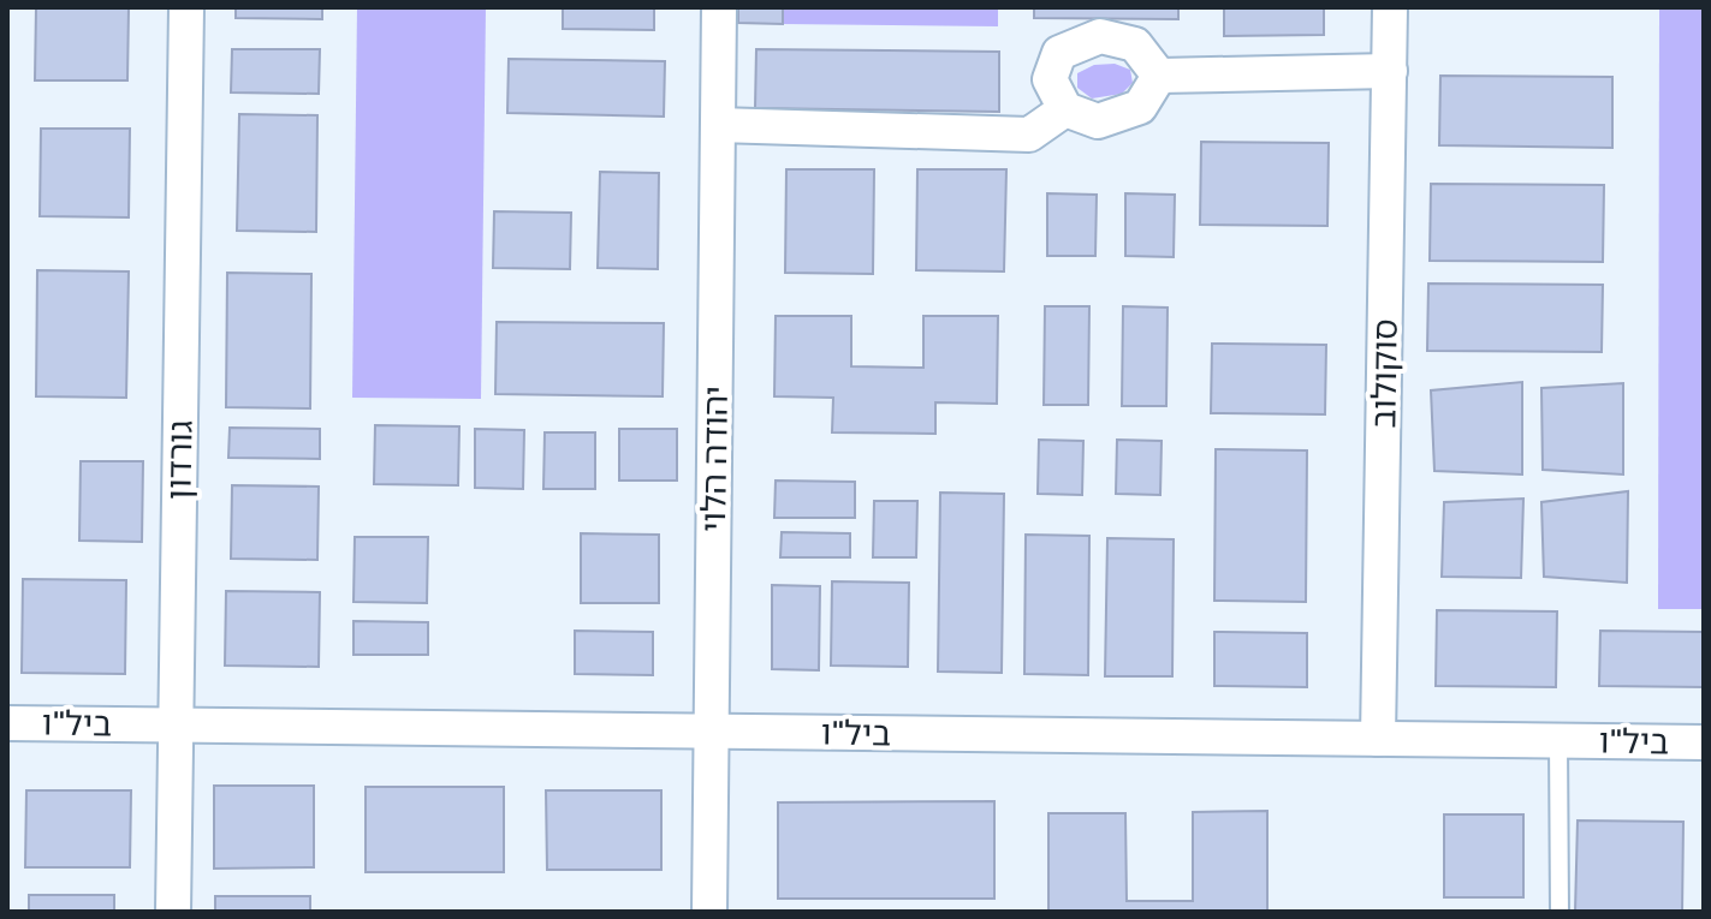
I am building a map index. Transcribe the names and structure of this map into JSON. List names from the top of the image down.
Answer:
{
  "streets": {
    "street": [
      "סוקולוב",
      "יהודה הלוי",
      "גורדון",
      "ביל\"ו"
    ]
  },
  "crossings": [
    ["סוקולוב", "ביל\"ו"],
    ["יהודה הלוי", "ביל\"ו"],
    ["גורדון", "ביל\"ו"]
  ]
}
